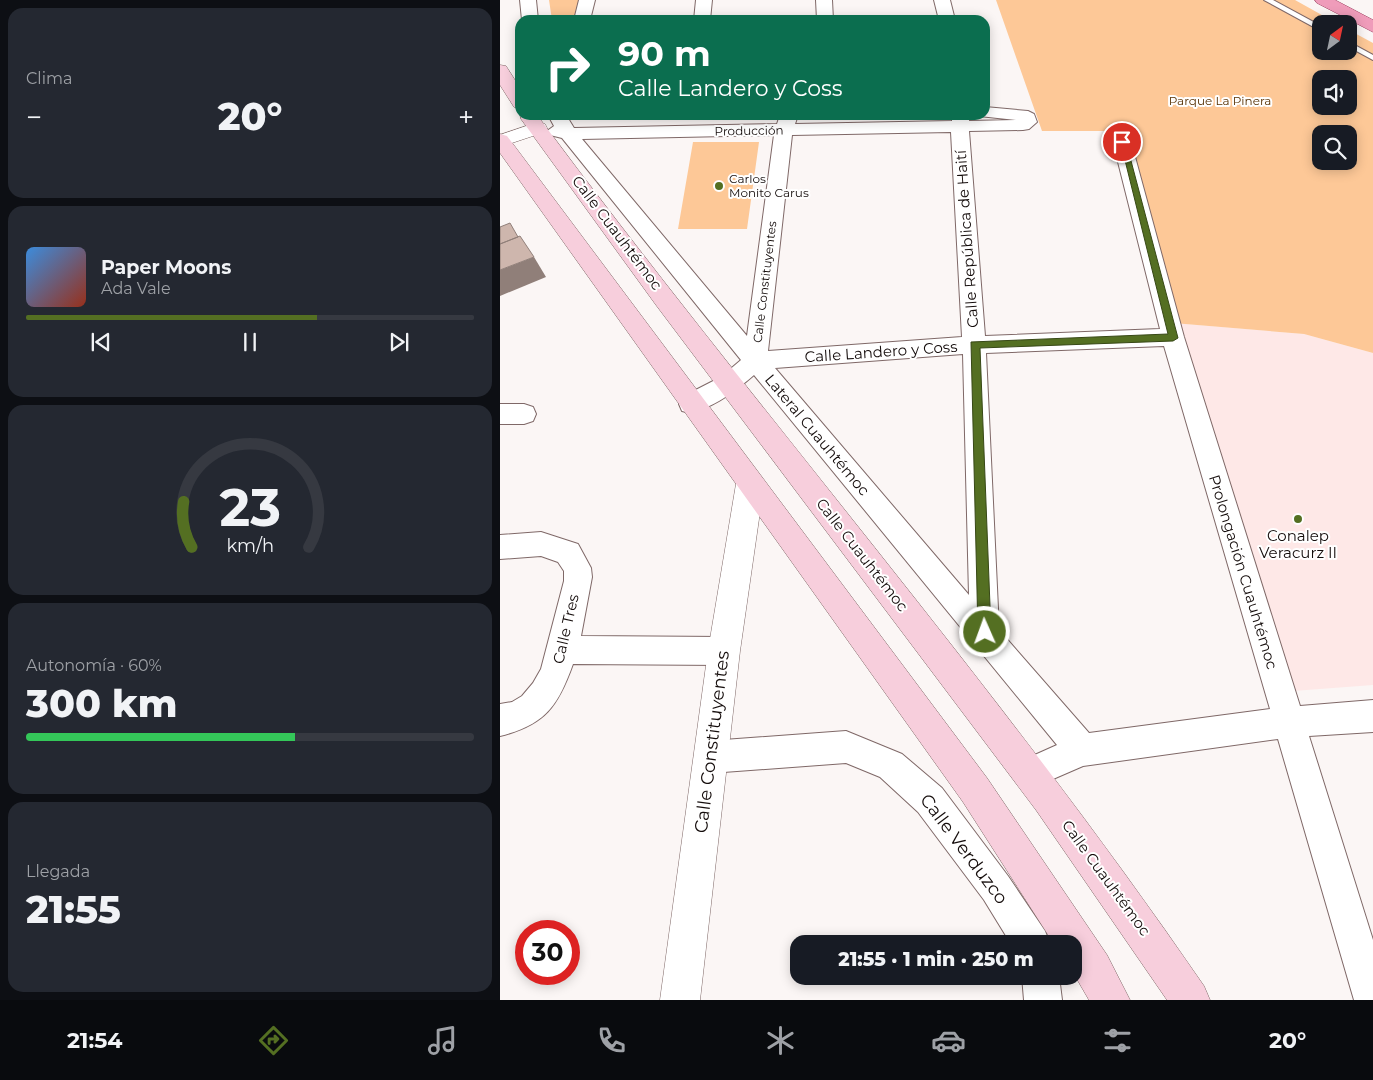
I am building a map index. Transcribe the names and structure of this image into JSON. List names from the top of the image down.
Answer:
{
  "streets": {
    "main road": ["Calle Cuauhtémoc"],
    "street": [
      "Producción",
      "Calle República de Haití",
      "Calle Constituyentes",
      "Calle Landero y Coss",
      "Lateral Cuauhtémoc",
      "Prolongación Cuauhtémoc",
      "Calle Tres",
      "Calle Verduzco"
    ]
  },
  "crossings": [
    ["Producción", "Calle Cuauhtémoc"],
    ["Producción", "Calle República de Haití"],
    ["Producción", "Calle Constituyentes"],
    ["Producción", "Lateral Cuauhtémoc"],
    ["Calle Cuauhtémoc", "Lateral Cuauhtémoc"],
    ["Calle República de Haití", "Calle Landero y Coss"],
    ["Calle República de Haití", "Lateral Cuauhtémoc"],
    ["Calle Constituyentes", "Calle Landero y Coss"],
    ["Calle Constituyentes", "Lateral Cuauhtémoc"],
    ["Calle Constituyentes", "Calle Verduzco"],
    ["Calle Landero y Coss", "Lateral Cuauhtémoc"],
    ["Calle Landero y Coss", "Prolongación Cuauhtémoc"]
  ],
  "parks": ["Parque La Pinera"],
  "places": ["Carlos Monito Carus", "Conalep Veracurz II"],
  "north": "top right",
  "page": {
    "tile": [
      "Clima",
      ["Autonomía · 60%", "300 km"],
      ["Llegada", "21:55"]
    ],
    "turn": ["90 m", "Calle Landero y Coss"],
    "heat": ["−", "20°", "+"],
    "song": ["Paper Moons", "Ada Vale"],
    "limit": "30",
    "trip": "21:55 · 1 min · 250 m",
    "tabs": ["21:54", "20°"],
    "gauge": ["23", "km/h"]
  }
}
